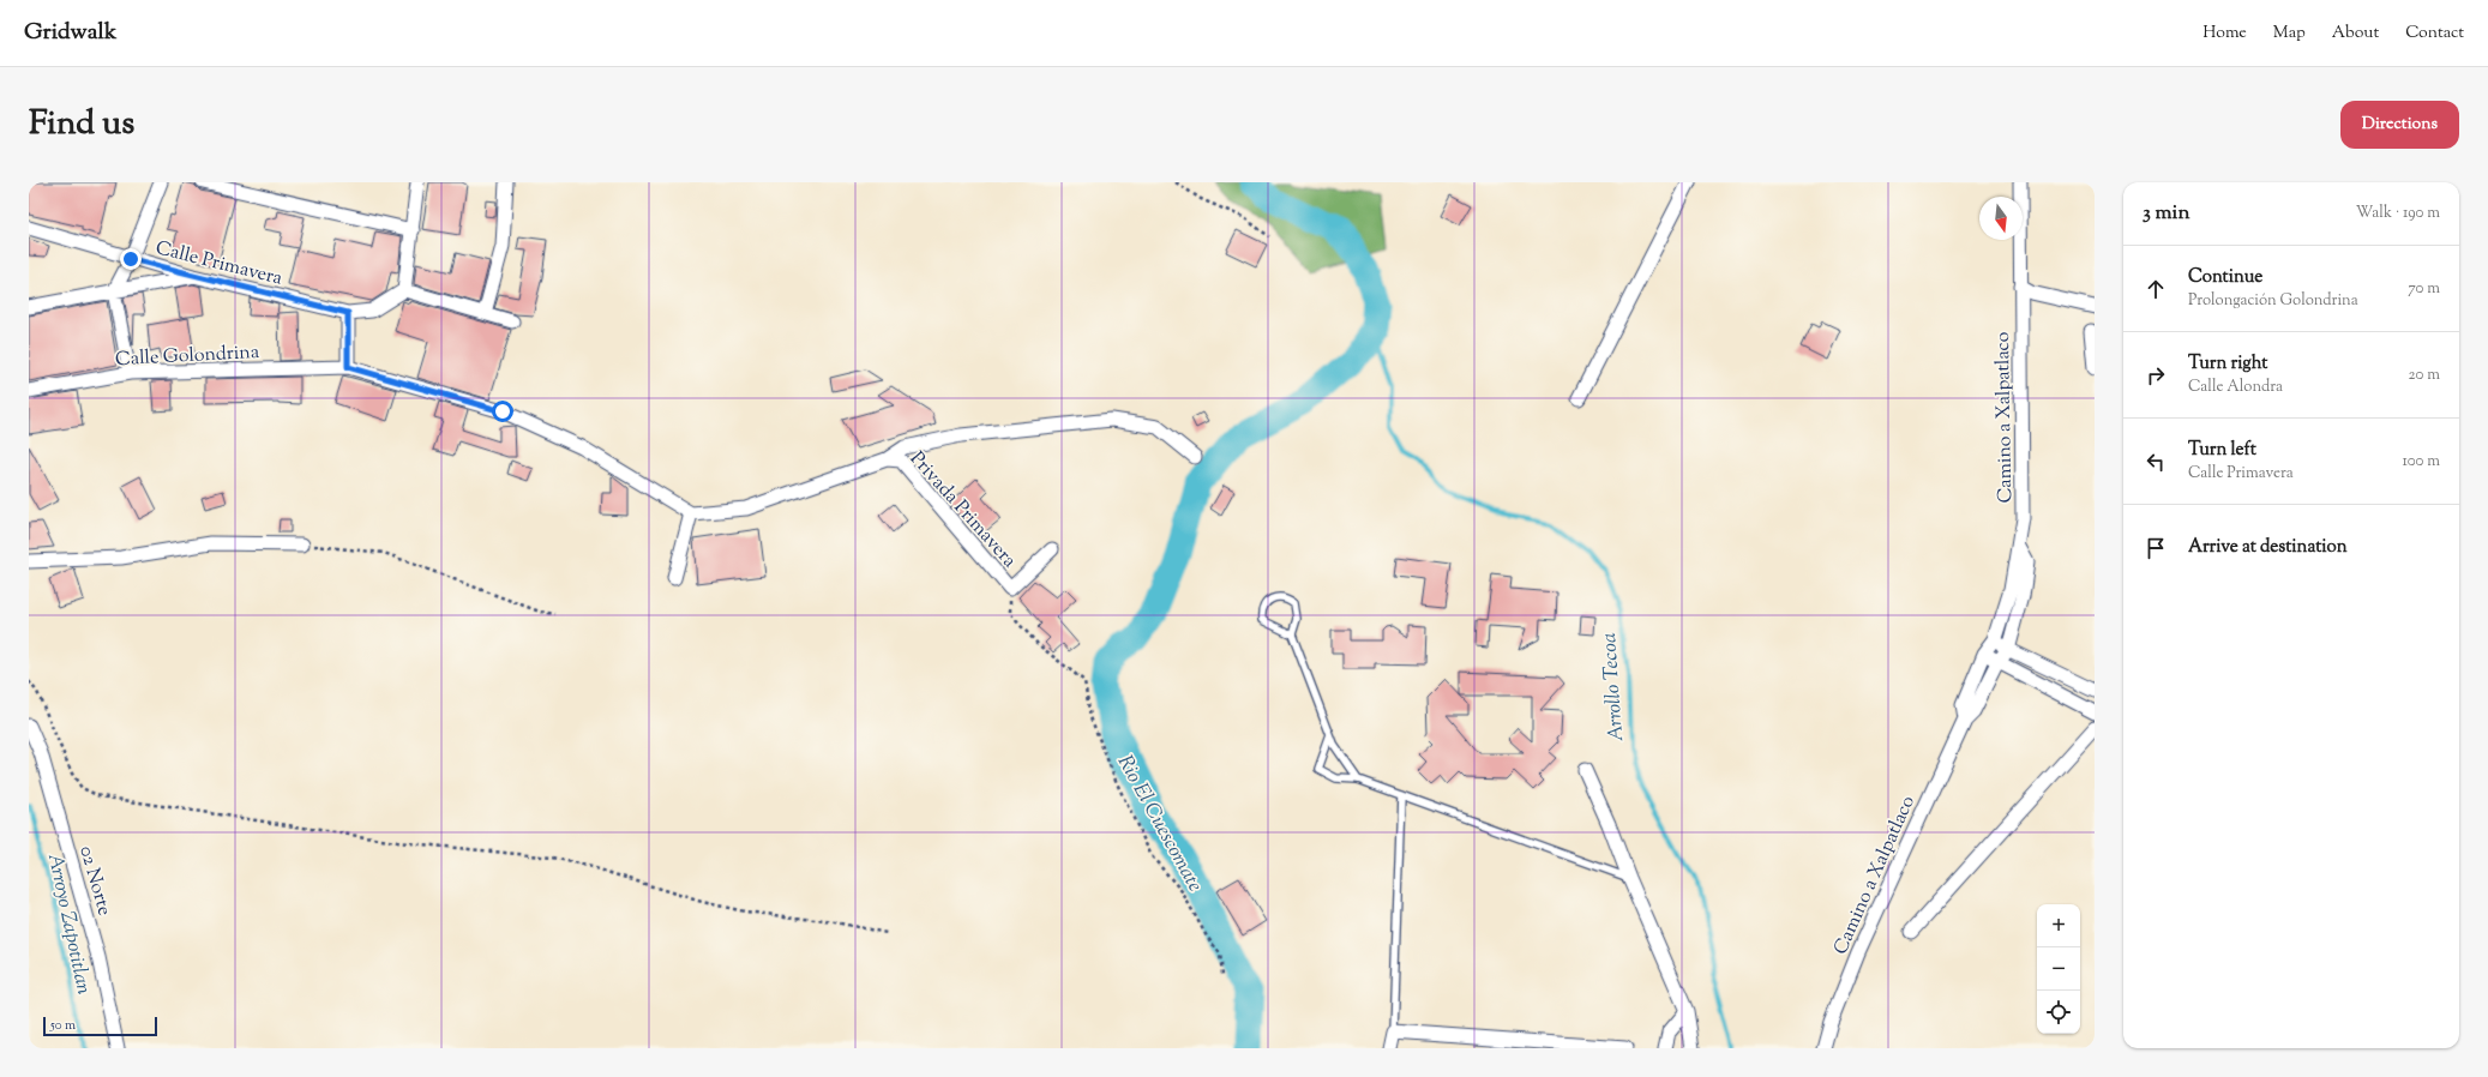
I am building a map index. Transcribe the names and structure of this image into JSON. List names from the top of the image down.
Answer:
{
  "streets": {
    "street": [
      "Calle Primavera",
      "Calle Golondrina",
      "Camino a Xalpatlaco",
      "Privada Primavera",
      "02 Norte"
    ]
  },
  "water": ["Arrollo Tecoa", "Rio El Cuescomate", "Arroyo Zapotitlan"],
  "scale_bar": "50 m",
  "north": "bottom",
  "page": {
    "header": "Gridwalk",
    "nav": [
      "Home",
      "Map",
      "About",
      "Contact"
    ],
    "title": "Find us",
    "buttons": "Directions",
    "heading": ["3 min", "Walk · 190 m"],
    "list": [
      ["Continue", "Prolongación Golondrina", "70 m"],
      ["Turn right", "Calle Alondra", "20 m"],
      ["Turn left", "Calle Primavera", "100 m"],
      "Arrive at destination"
    ],
    "map_buttons": ["+", "−"],
    "scale": "50 m"
  }
}
